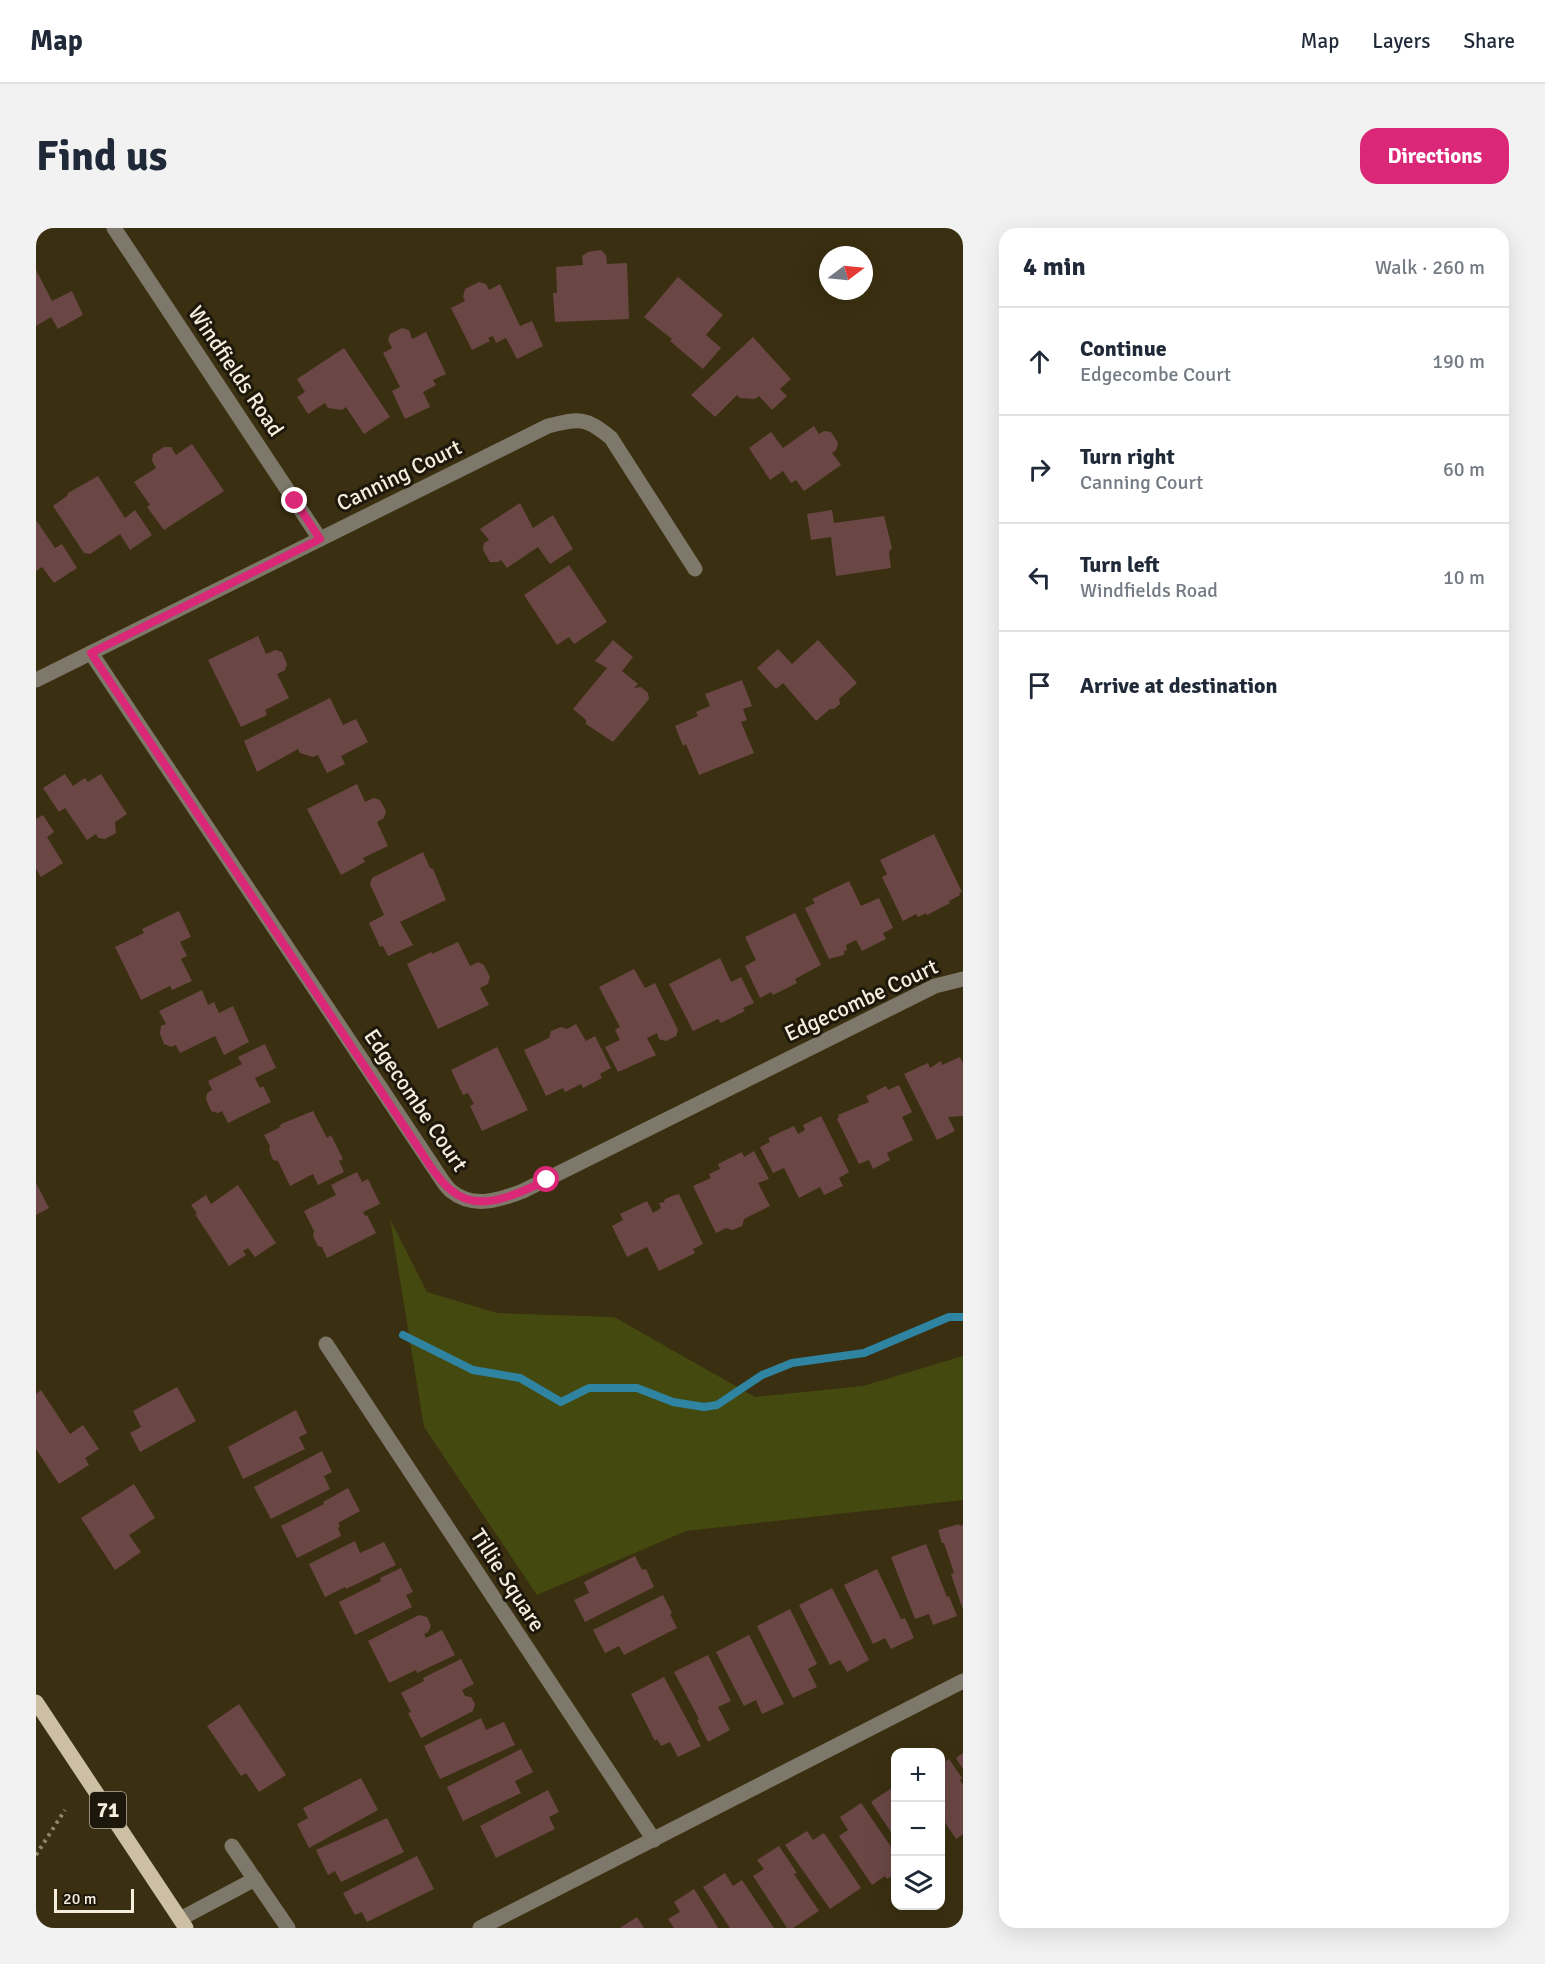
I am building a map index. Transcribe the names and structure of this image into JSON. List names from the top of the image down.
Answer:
{
  "streets": {
    "main road": ["71"],
    "street": [
      "Windfields Road",
      "Canning Court",
      "Edgecombe Court",
      "Tillie Square"
    ]
  },
  "crossings": [
    ["Windfields Road", "Canning Court"],
    ["Canning Court", "Edgecombe Court"]
  ],
  "scale_bar": "20 m",
  "north": "right",
  "page": {
    "header": "Map",
    "nav": ["Map", "Layers", "Share"],
    "buttons": "Directions",
    "title": "Find us",
    "heading": ["4 min", "Walk · 260 m"],
    "list": [
      ["Continue", "Edgecombe Court", "190 m"],
      ["Turn right", "Canning Court", "60 m"],
      ["Turn left", "Windfields Road", "10 m"],
      "Arrive at destination"
    ],
    "map_buttons": ["+", "−"],
    "scale": "20 m"
  }
}
